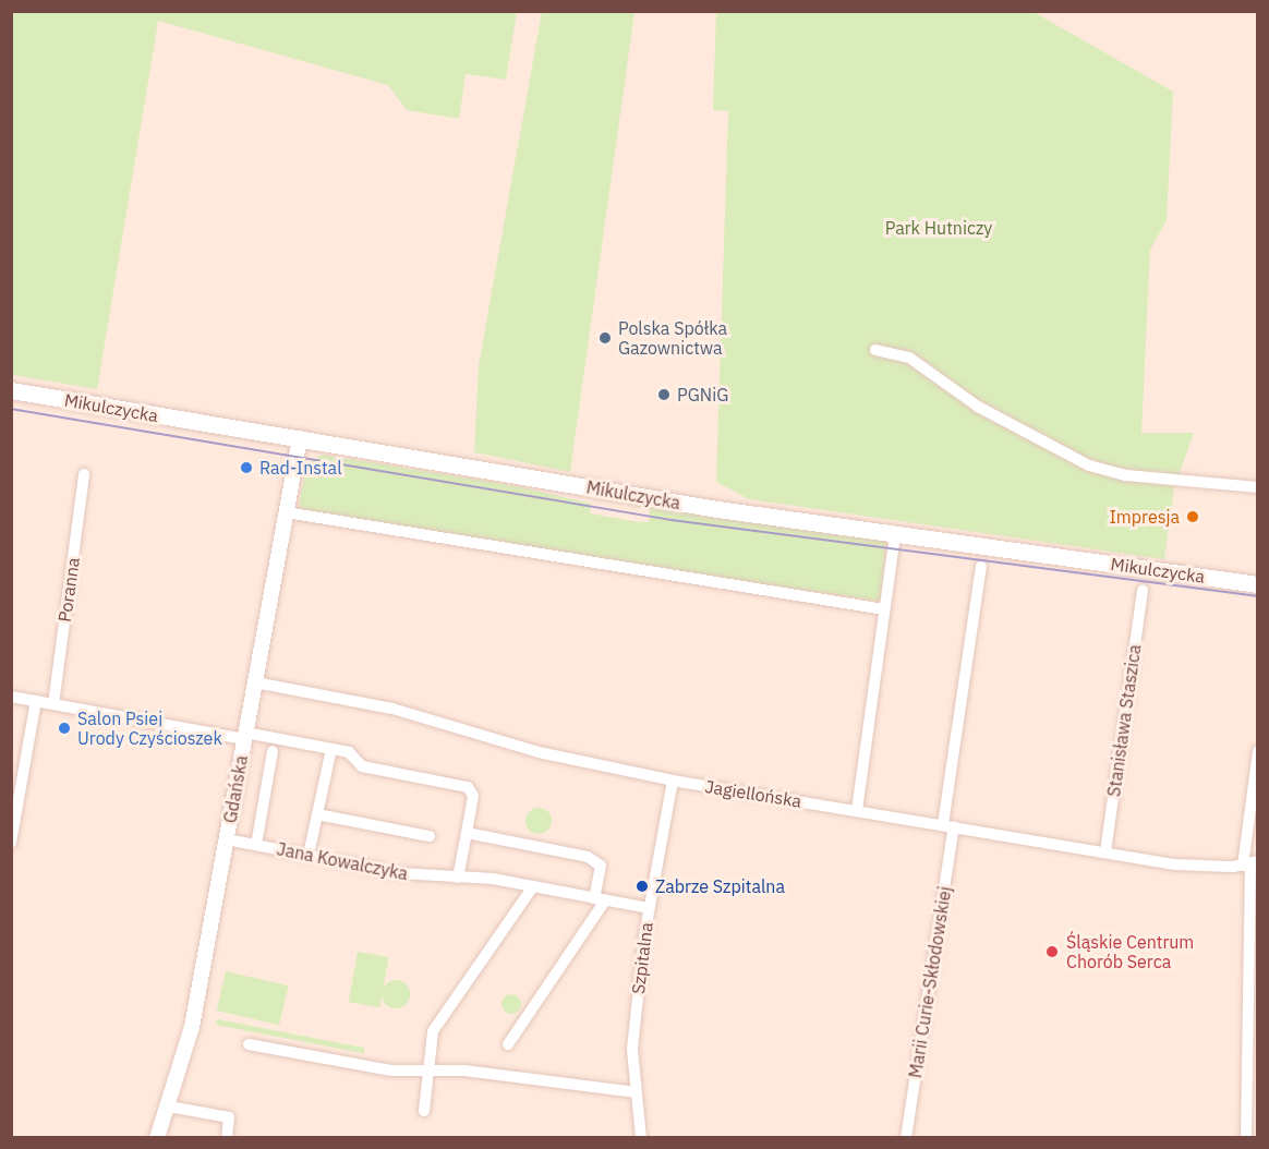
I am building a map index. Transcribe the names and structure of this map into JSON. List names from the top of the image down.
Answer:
{
  "streets": {
    "main road": ["Mikulczycka"],
    "street": [
      "Poranna",
      "Stanisława Staszica",
      "Gdańska",
      "Jagiellońska",
      "Jana Kowalczyka",
      "Szpitalna",
      "Marii Curie-Skłodowskiej"
    ]
  },
  "crossings": [
    ["Mikulczycka", "Gdańska"],
    ["Stanisława Staszica", "Jagiellońska"],
    ["Gdańska", "Jagiellońska"],
    ["Gdańska", "Jana Kowalczyka"],
    ["Jagiellońska", "Szpitalna"],
    ["Jagiellońska", "Marii Curie-Skłodowskiej"],
    ["Jana Kowalczyka", "Szpitalna"]
  ],
  "parks": ["Park Hutniczy"],
  "places": [
    "Polska Spółka Gazownictwa",
    "PGNiG",
    "Rad-Instal",
    "Impresja",
    "Salon Psiej Urody Czyścioszek",
    "Zabrze Szpitalna",
    "Śląskie Centrum Chorób Serca"
  ]
}
